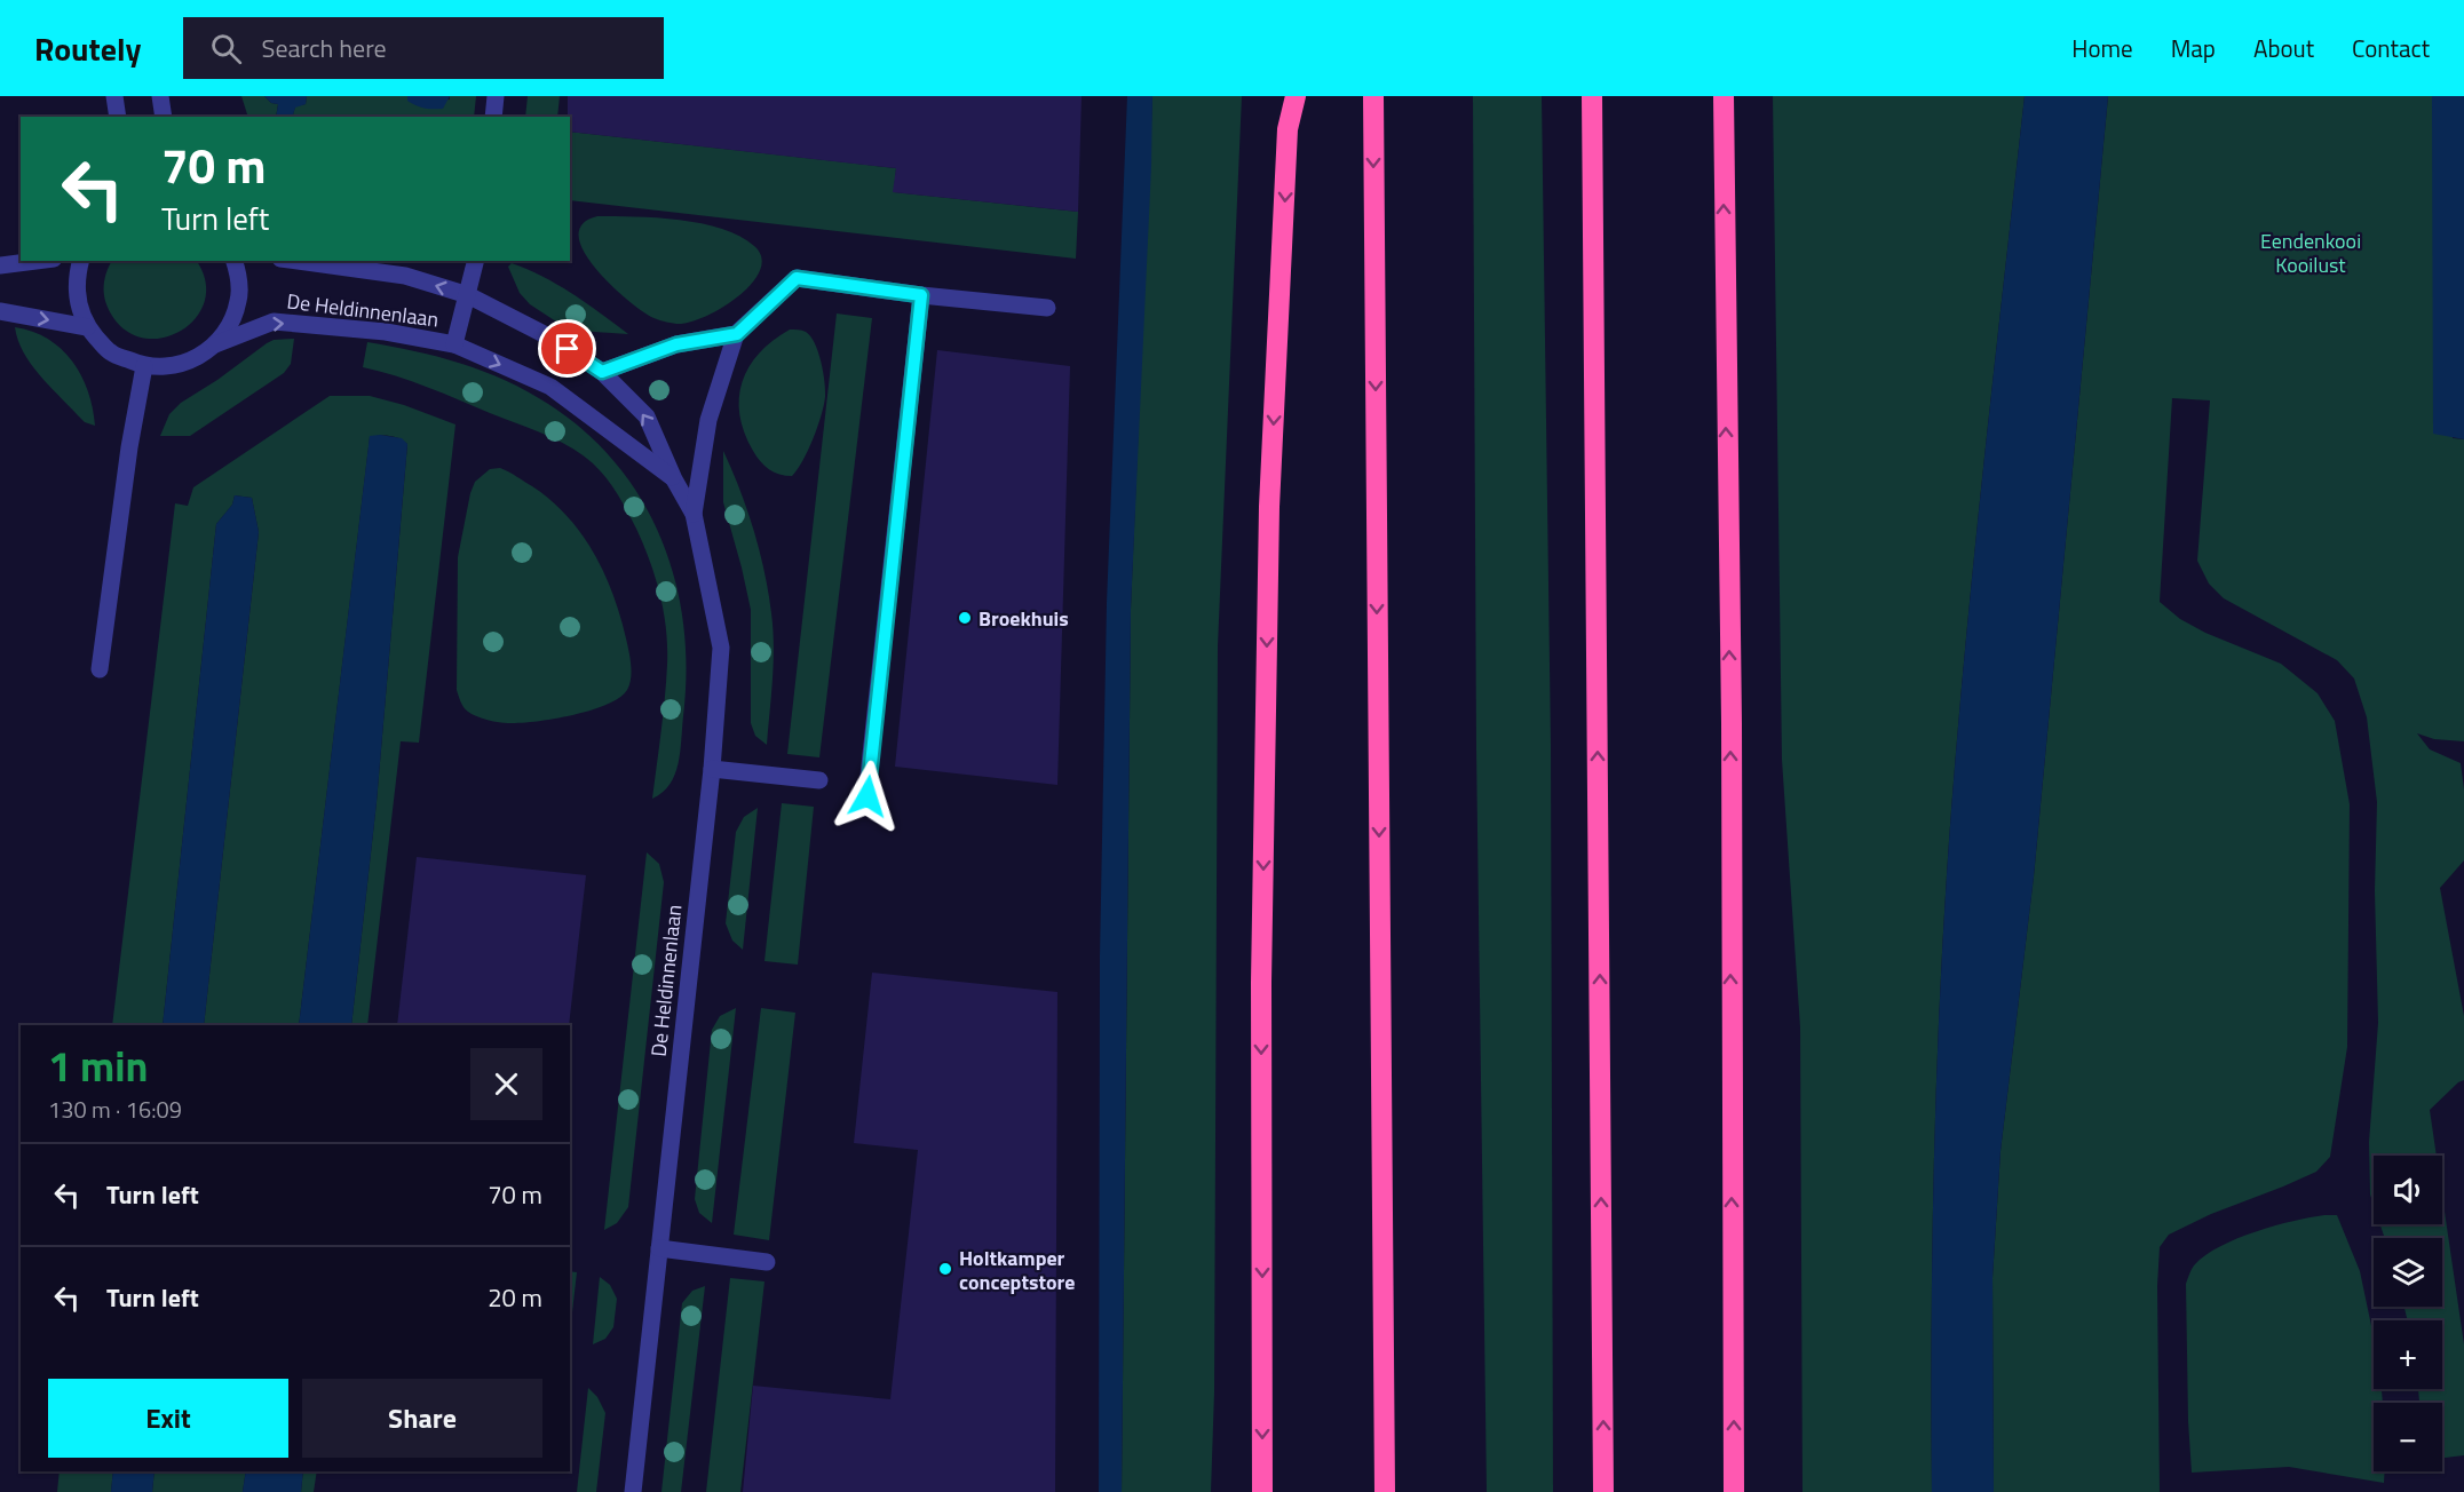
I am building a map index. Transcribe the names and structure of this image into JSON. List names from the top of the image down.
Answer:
{
  "streets": {
    "street": ["De Heldinnenlaan"]
  },
  "parks": ["Eendenkooi Kooilust"],
  "places": ["Broekhuis", "Holtkamper conceptstore"],
  "page": {
    "header": "Routely",
    "search": "Search here",
    "nav": [
      "Home",
      "Map",
      "About",
      "Contact"
    ],
    "turn": ["70 m", "Turn left"],
    "heading": ["1 min", "130 m · 16:09"],
    "list": [
      {
        "name": "Turn left",
        "value": "70 m"
      },
      {
        "name": "Turn left",
        "value": "20 m"
      }
    ],
    "map_buttons": ["+", "−"],
    "buttons": ["Exit", "Share"]
  }
}
